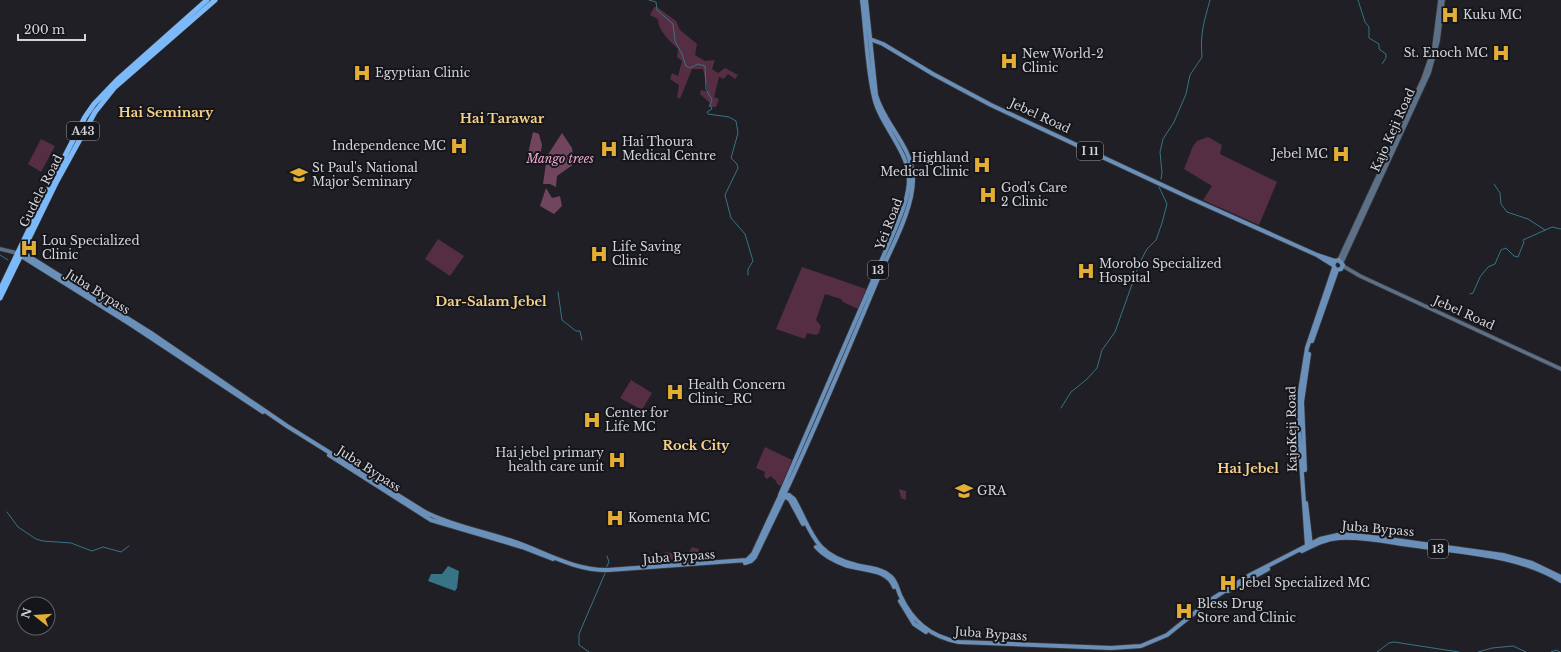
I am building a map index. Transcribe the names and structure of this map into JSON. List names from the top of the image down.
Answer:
{
  "streets": {
    "highway": ["A43", "Gudele Road"],
    "main road": [
      "Jebel Road",
      "Kajo Keji Road",
      "I 11",
      "Yei Road",
      "13",
      "Juba Bypass",
      "KajoKeji Road"
    ]
  },
  "crossings": [
    ["Jebel Road", "Kajo Keji Road"],
    ["Jebel Road", "Yei Road"],
    ["Jebel Road", "KajoKeji Road"],
    ["Kajo Keji Road", "KajoKeji Road"],
    ["Gudele Road", "Juba Bypass"],
    ["Yei Road", "Juba Bypass"],
    ["Juba Bypass", "KajoKeji Road"]
  ],
  "districts": [
    "Hai Seminary",
    "Hai Tarawar",
    "Dar-Salam Jebel",
    "Rock City",
    "Hai Jebel"
  ],
  "parks": ["Mango trees"],
  "places": {
    "hospital": [
      "Kuku MC",
      "St. Enoch MC",
      "New World-2 Clinic",
      "Egyptian Clinic",
      "Independence MC",
      "Hai Thoura Medical Centre",
      "Jebel MC",
      "Highland Medical Clinic",
      "God's Care 2 Clinic",
      "Lou Specialized Clinic",
      "Life Saving Clinic",
      "Morobo Specialized Hospital",
      "Health Concern Clinic_RC",
      "Center for Life MC",
      "Hai jebel primary health care unit",
      "Komenta MC",
      "Jebel Specialized MC",
      "Bless Drug Store and Clinic"
    ],
    "school or university": ["St Paul's National Major Seminary", "GRA"]
  },
  "scale_bar": "200 m",
  "north": "left"
}
